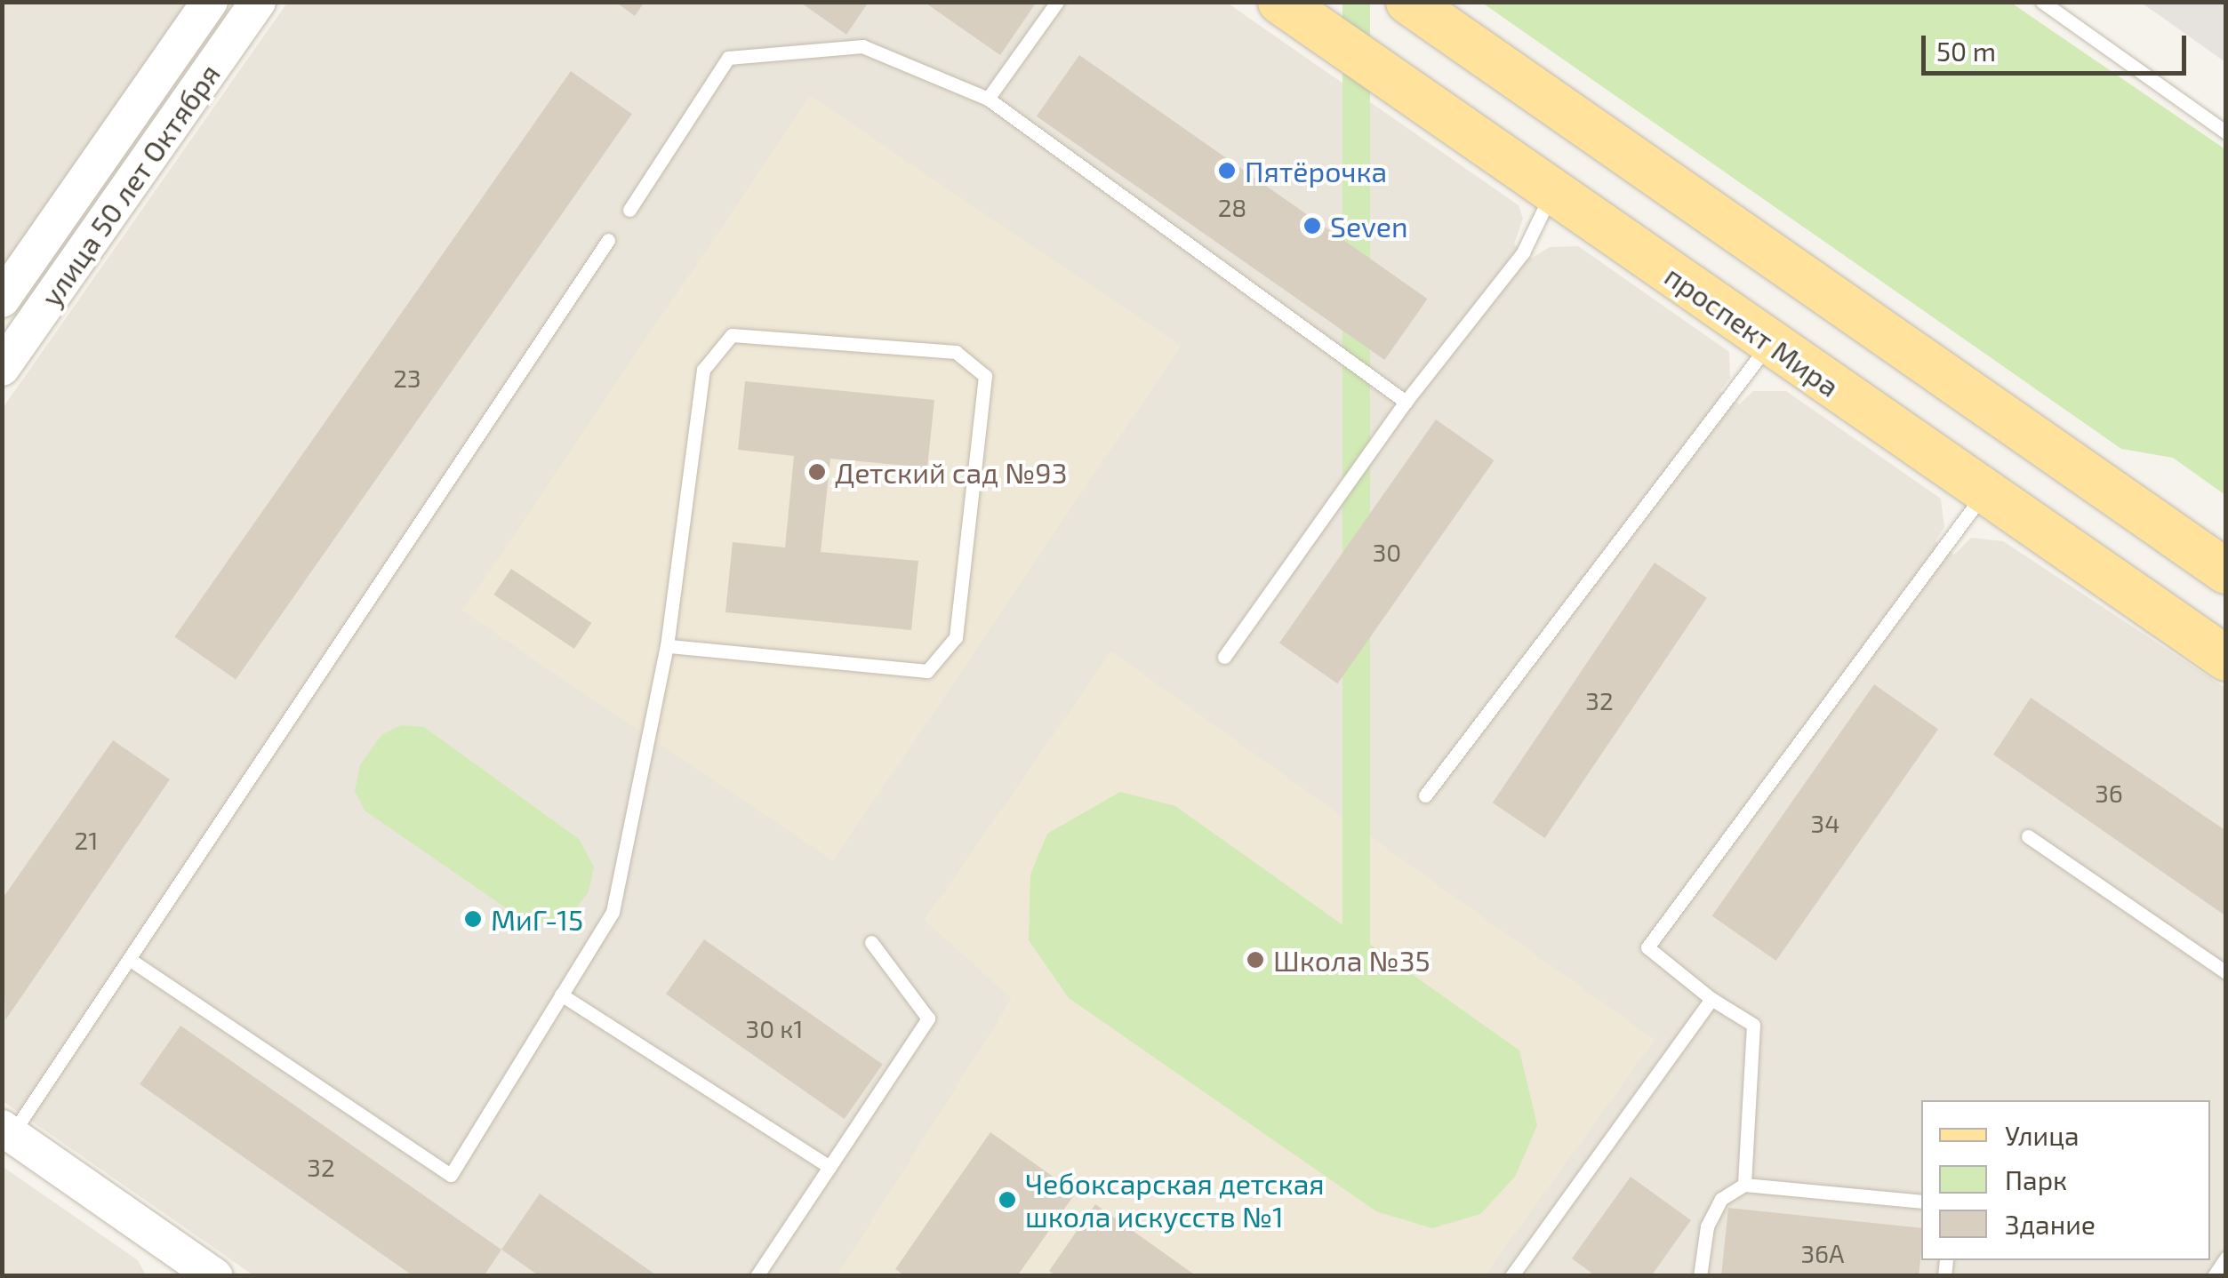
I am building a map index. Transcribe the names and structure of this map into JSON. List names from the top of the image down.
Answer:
{
  "streets": {
    "main road": ["проспект Мира"],
    "street": ["улица 50 лет Октября"]
  },
  "places": [
    "Пятёрочка",
    "Seven",
    "Детский сад №93",
    "МиГ-15",
    "Школа №35",
    "Чебоксарская детская школа искусств №1"
  ],
  "house_numbers": [
    "28",
    "23",
    "30",
    "32",
    "36",
    "34",
    "21",
    "30 к1",
    "32",
    "36А"
  ],
  "legend": ["Улица", "Парк", "Здание"],
  "scale_bar": "50 m"
}
